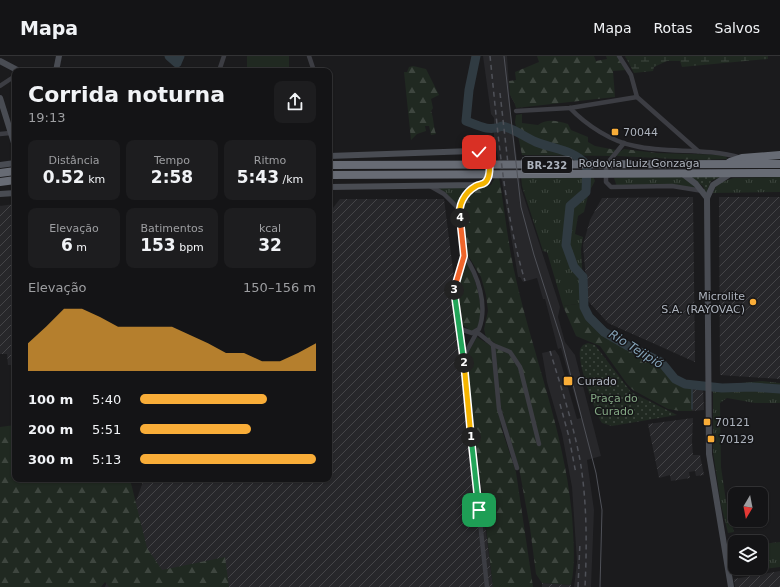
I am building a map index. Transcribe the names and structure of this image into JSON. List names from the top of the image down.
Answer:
{
  "streets": {
    "highway": ["Rodovia Luiz Gonzaga", "BR-232"]
  },
  "water": ["Rio Tejipió"],
  "parks": ["Praça do Curado"],
  "places": {
    "transit": [
      "70044",
      "Curado",
      "70121",
      "70129"
    ],
    "other": ["Microlite S.A. (RAYOVAC)"]
  },
  "north": "bottom",
  "page": {
    "header": "Mapa",
    "nav": ["Mapa", "Rotas", "Salvos"],
    "heading": ["Corrida noturna", "19:13"],
    "stats": [
      ["Distância", "0.52 km"],
      ["Tempo", "2:58"],
      ["Ritmo", "5:43 /km"],
      ["Elevação", "6 m"],
      ["Batimentos", "153 bpm"],
      ["kcal", "32"]
    ],
    "pins": [
      "4",
      "3",
      "2",
      "1"
    ],
    "chart": ["Elevação", "150–156 m"],
    "list": [
      {
        "name": "100 m",
        "note": "5:40"
      },
      {
        "name": "200 m",
        "note": "5:51"
      },
      {
        "name": "300 m",
        "note": "5:13"
      }
    ]
  }
}
